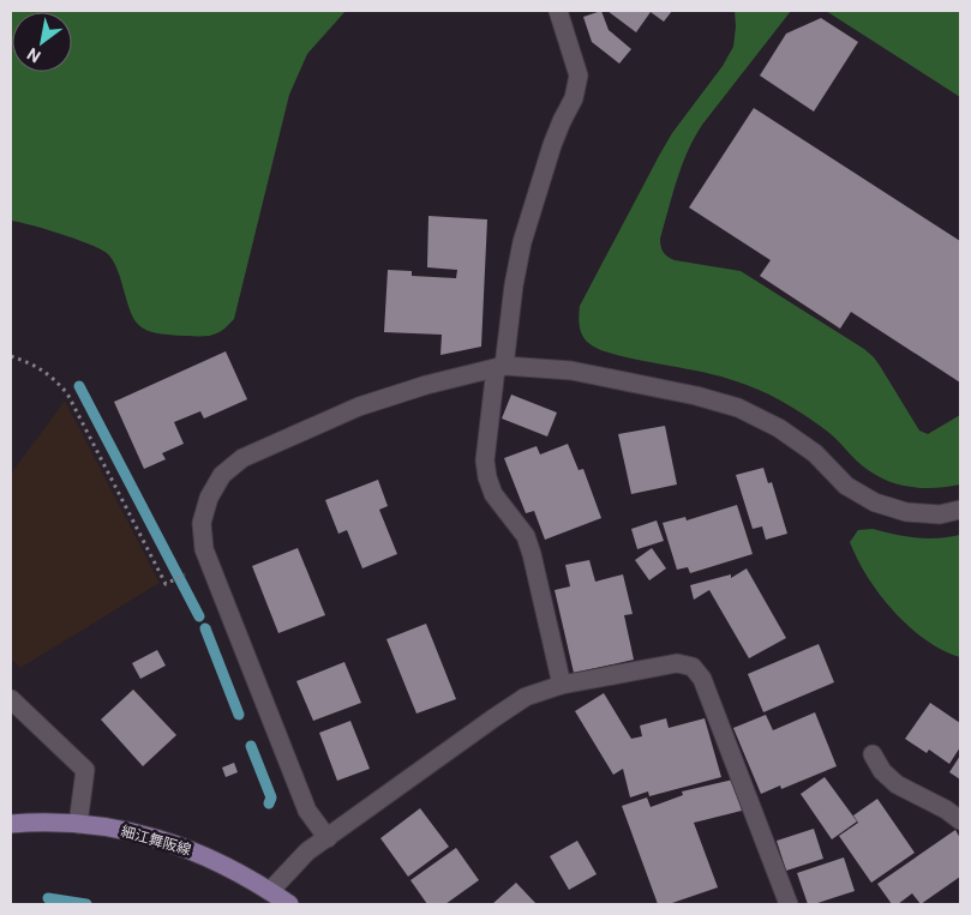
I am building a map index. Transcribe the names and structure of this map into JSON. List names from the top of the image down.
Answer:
{
  "streets": {
    "main road": ["細江舞阪線"]
  },
  "north": "bottom left"
}
